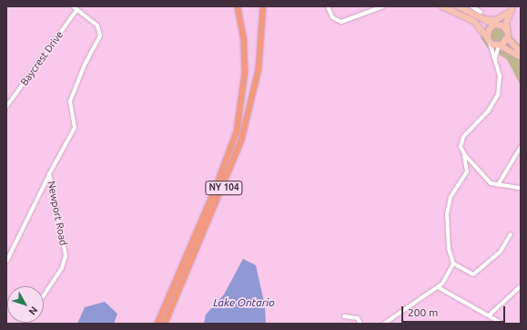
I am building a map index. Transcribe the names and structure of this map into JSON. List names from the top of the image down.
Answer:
{
  "streets": {
    "highway": ["NY 104"],
    "street": ["Baycrest Drive", "Newport Road"]
  },
  "crossings": [
    ["Baycrest Drive", "Newport Road"]
  ],
  "water": ["Lake Ontario"],
  "scale_bar": "200 m",
  "north": "bottom right"
}
